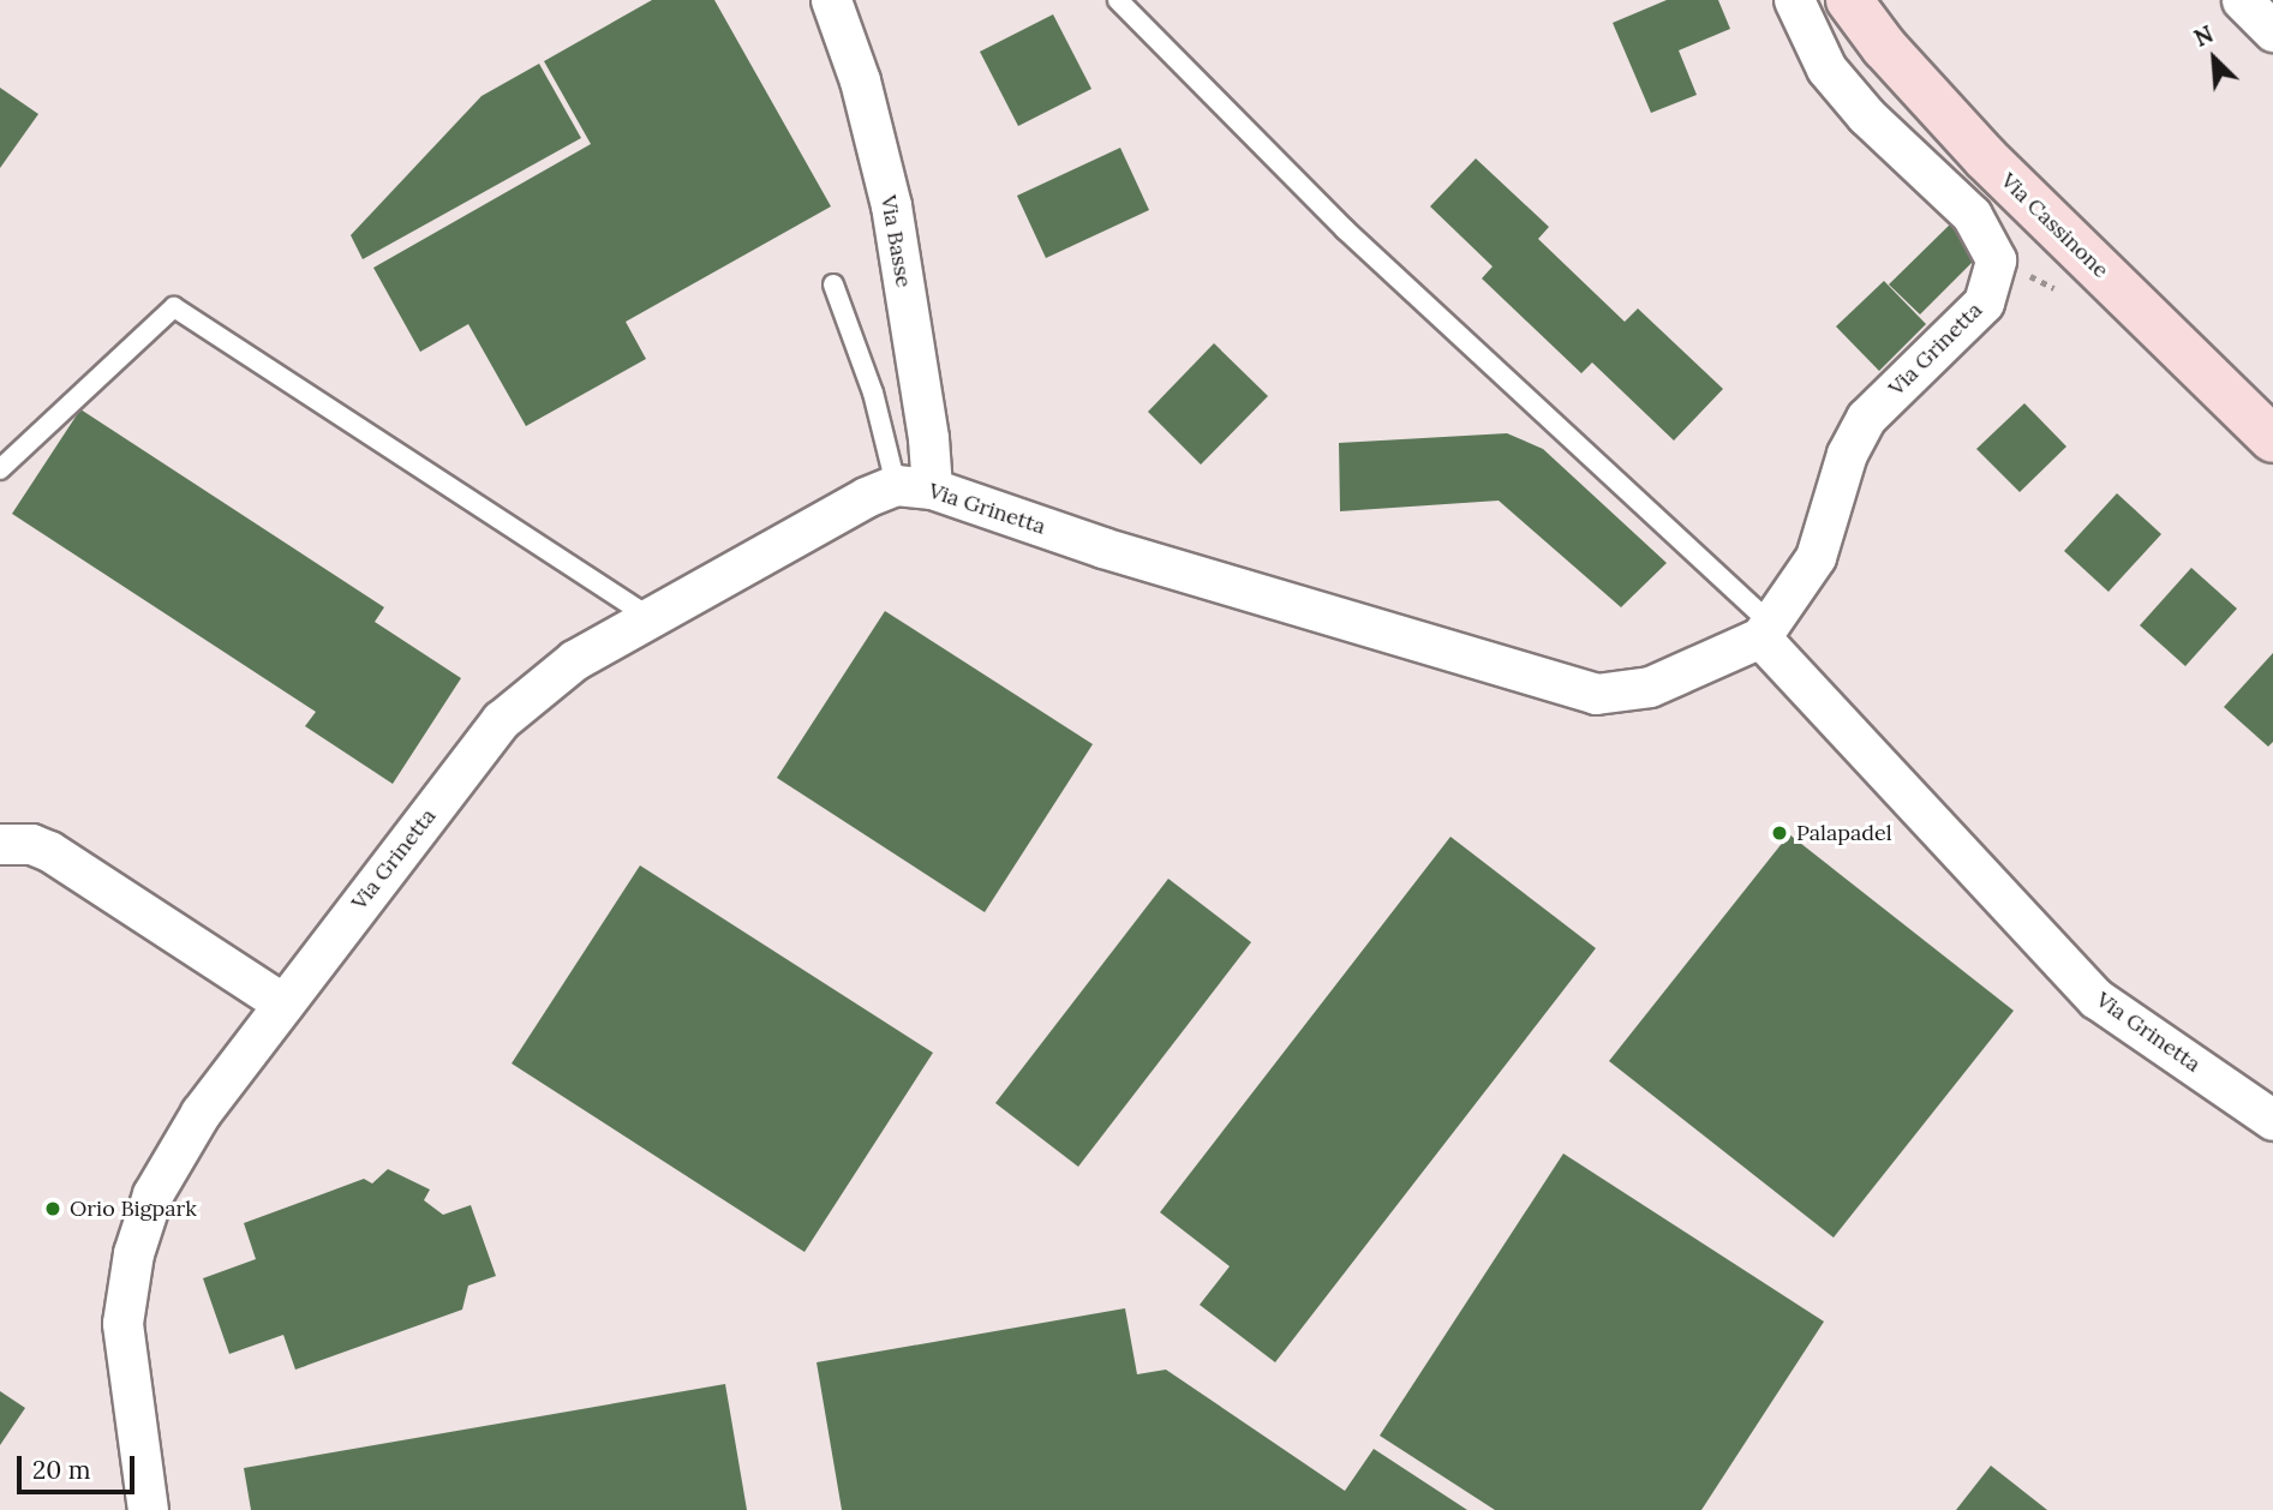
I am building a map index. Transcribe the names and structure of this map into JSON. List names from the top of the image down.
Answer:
{
  "streets": {
    "main road": ["Via Cassinone"],
    "street": ["Via Basse", "Via Grinetta"]
  },
  "crossings": [
    ["Via Basse", "Via Grinetta"]
  ],
  "places": ["Palapadel", "Orio Bigpark"],
  "scale_bar": "20 m",
  "north": "top left"
}
